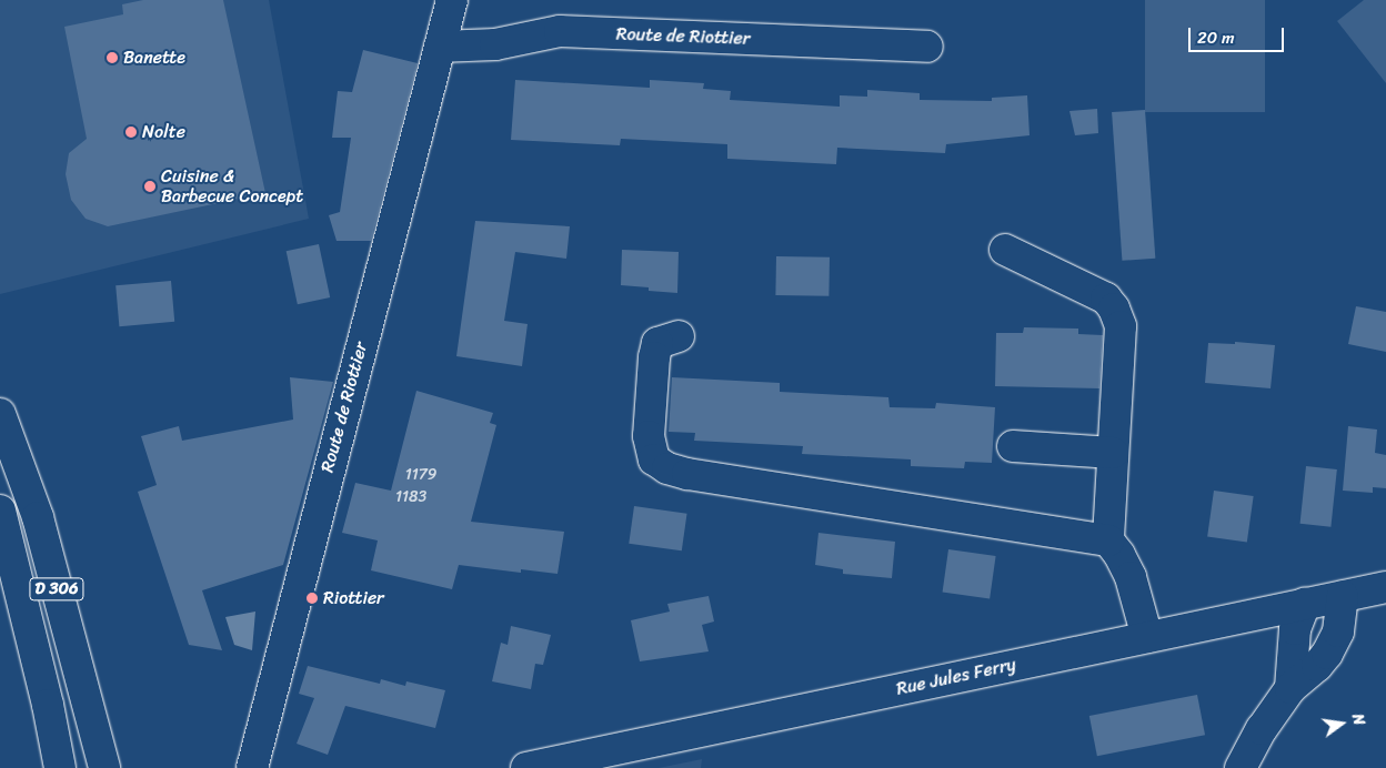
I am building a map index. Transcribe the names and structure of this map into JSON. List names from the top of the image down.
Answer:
{
  "streets": {
    "street": ["Route de Riottier", "D 306", "Rue Jules Ferry"]
  },
  "places": [
    "Banette",
    "Nolte",
    "Cuisine & Barbecue Concept",
    "Riottier"
  ],
  "house_numbers": ["1179", "1183"],
  "scale_bar": "20 m",
  "north": "right"
}
